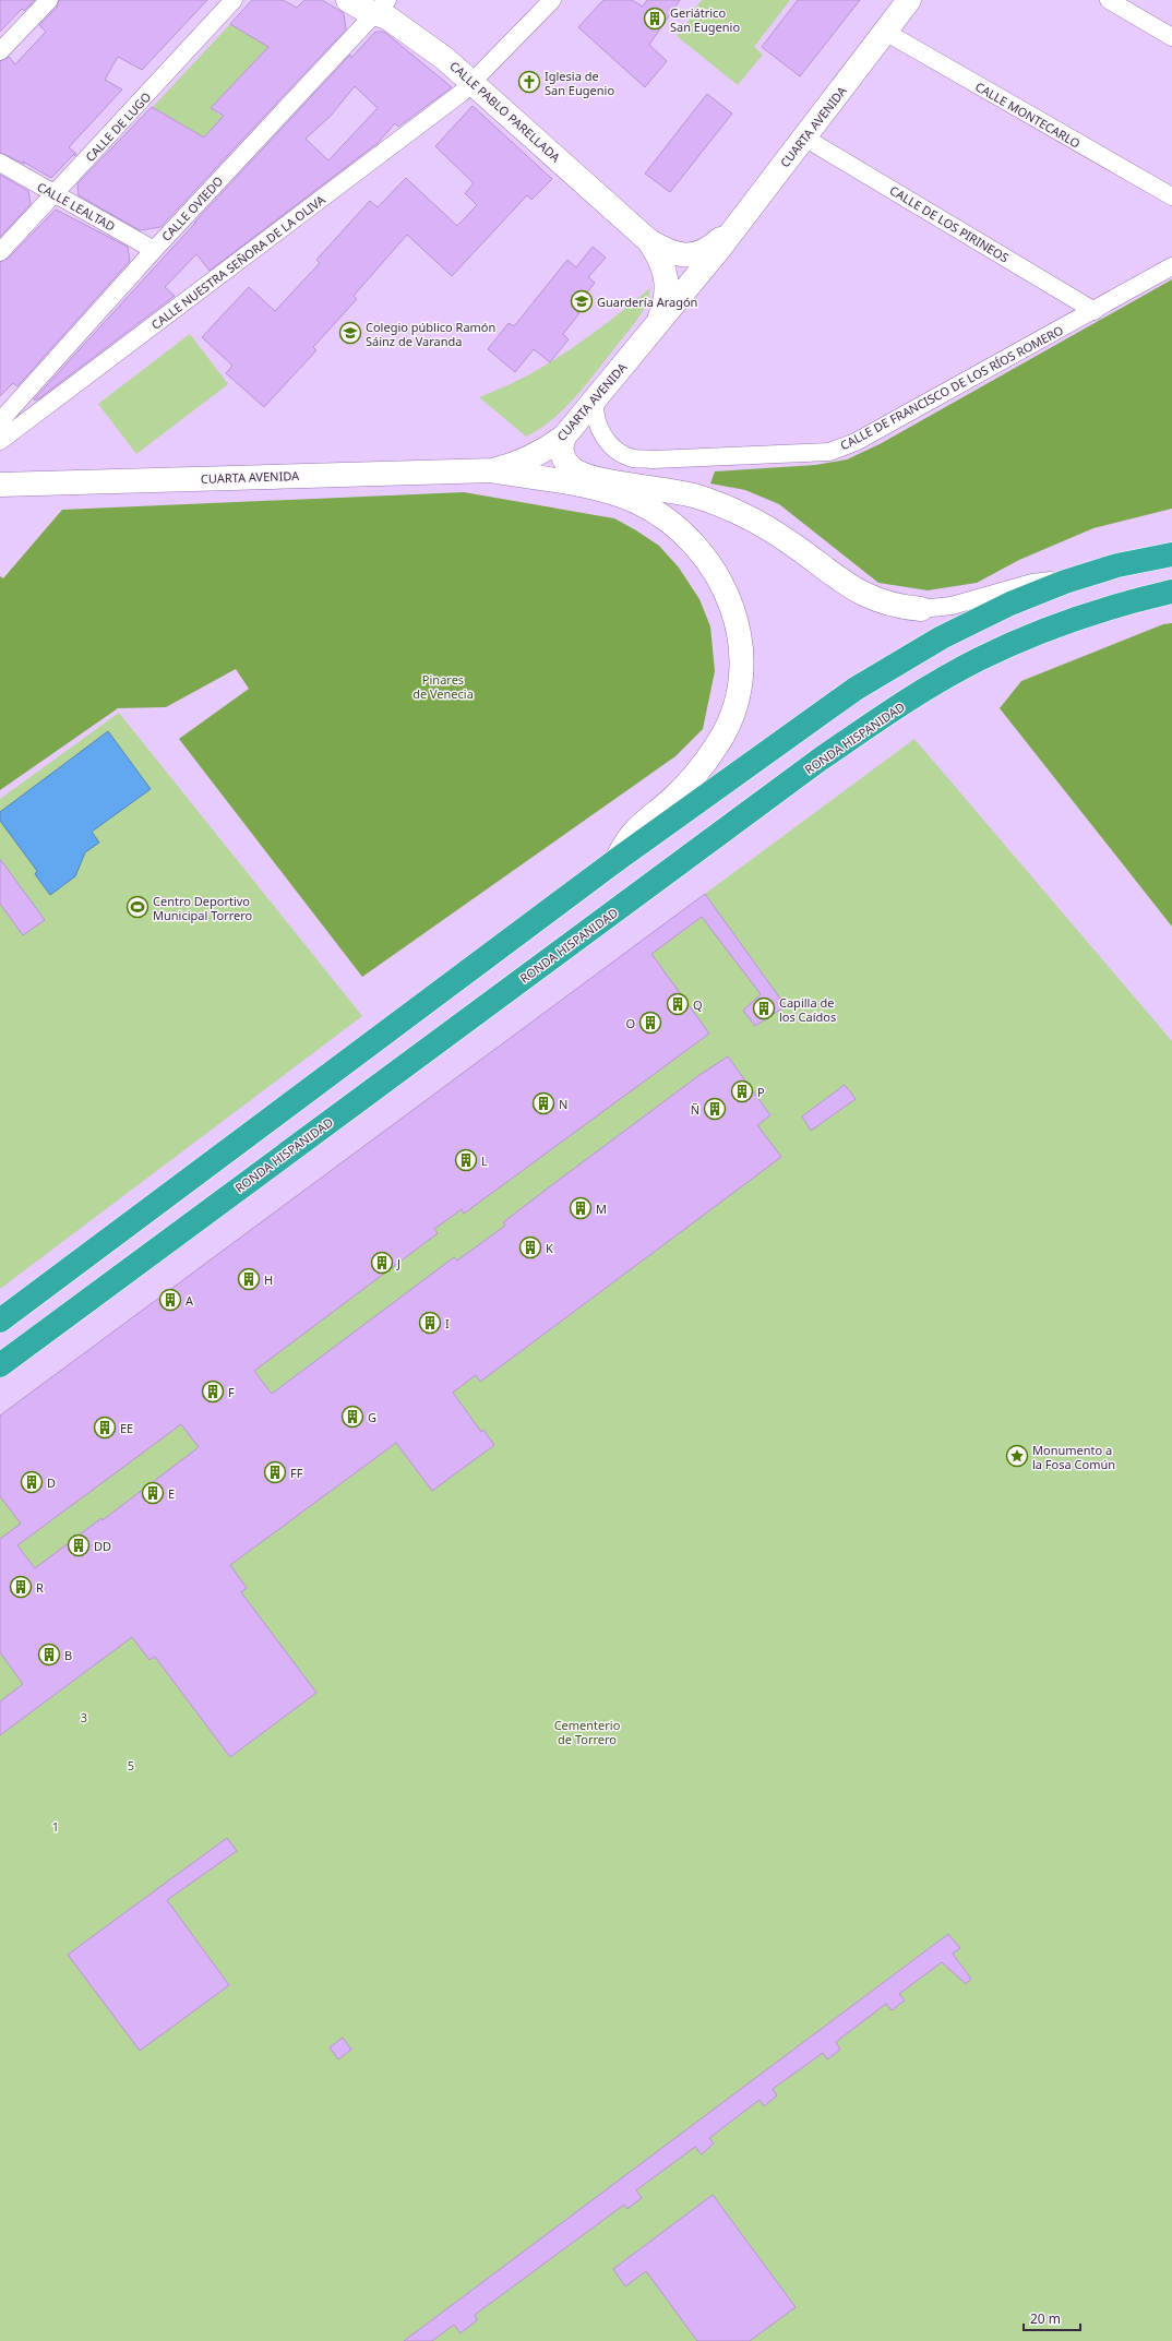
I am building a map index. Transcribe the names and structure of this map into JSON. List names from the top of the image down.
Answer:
{
  "streets": {
    "highway": ["RONDA HISPANIDAD"],
    "street": [
      "CALLE PABLO PARELLADA",
      "CALLE MONTECARLO",
      "CALLE DE LUGO",
      "CUARTA AVENIDA",
      "CALLE LEALTAD",
      "CALLE OVIEDO",
      "CALLE DE LOS PIRINEOS",
      "CALLE NUESTRA SEÑORA DE LA OLIVA",
      "CALLE DE FRANCISCO DE LOS RÍOS ROMERO"
    ]
  },
  "crossings": [
    ["CALLE PABLO PARELLADA", "CUARTA AVENIDA"],
    ["CALLE PABLO PARELLADA", "CALLE OVIEDO"],
    ["CALLE PABLO PARELLADA", "CALLE NUESTRA SEÑORA DE LA OLIVA"],
    ["CALLE MONTECARLO", "CUARTA AVENIDA"],
    ["CALLE DE LUGO", "CALLE LEALTAD"],
    ["CUARTA AVENIDA", "CALLE DE LOS PIRINEOS"],
    ["CUARTA AVENIDA", "CALLE DE FRANCISCO DE LOS RÍOS ROMERO"],
    ["CALLE LEALTAD", "CALLE OVIEDO"],
    ["CALLE DE LOS PIRINEOS", "CALLE DE FRANCISCO DE LOS RÍOS ROMERO"]
  ],
  "parks": [
    "Pinares de Venecia",
    "3",
    "Cementerio de Torrero",
    "5",
    "1"
  ],
  "places": {
    "building": [
      "Geriátrico San Eugenio",
      "Q",
      "Capilla de los Caídos",
      "O",
      "P",
      "N",
      "Ñ",
      "L",
      "M",
      "K",
      "J",
      "H",
      "A",
      "I",
      "F",
      "G",
      "EE",
      "FF",
      "D",
      "E",
      "DD",
      "R",
      "B"
    ],
    "church": ["Iglesia de San Eugenio"],
    "school or university": ["Guardería Aragón", "Colegio público Ramón Sáinz de Varanda"],
    "sports": ["Centro Deportivo Municipal Torrero"],
    "place": ["Monumento a la Fosa Común"]
  },
  "scale_bar": "20 m"
}
